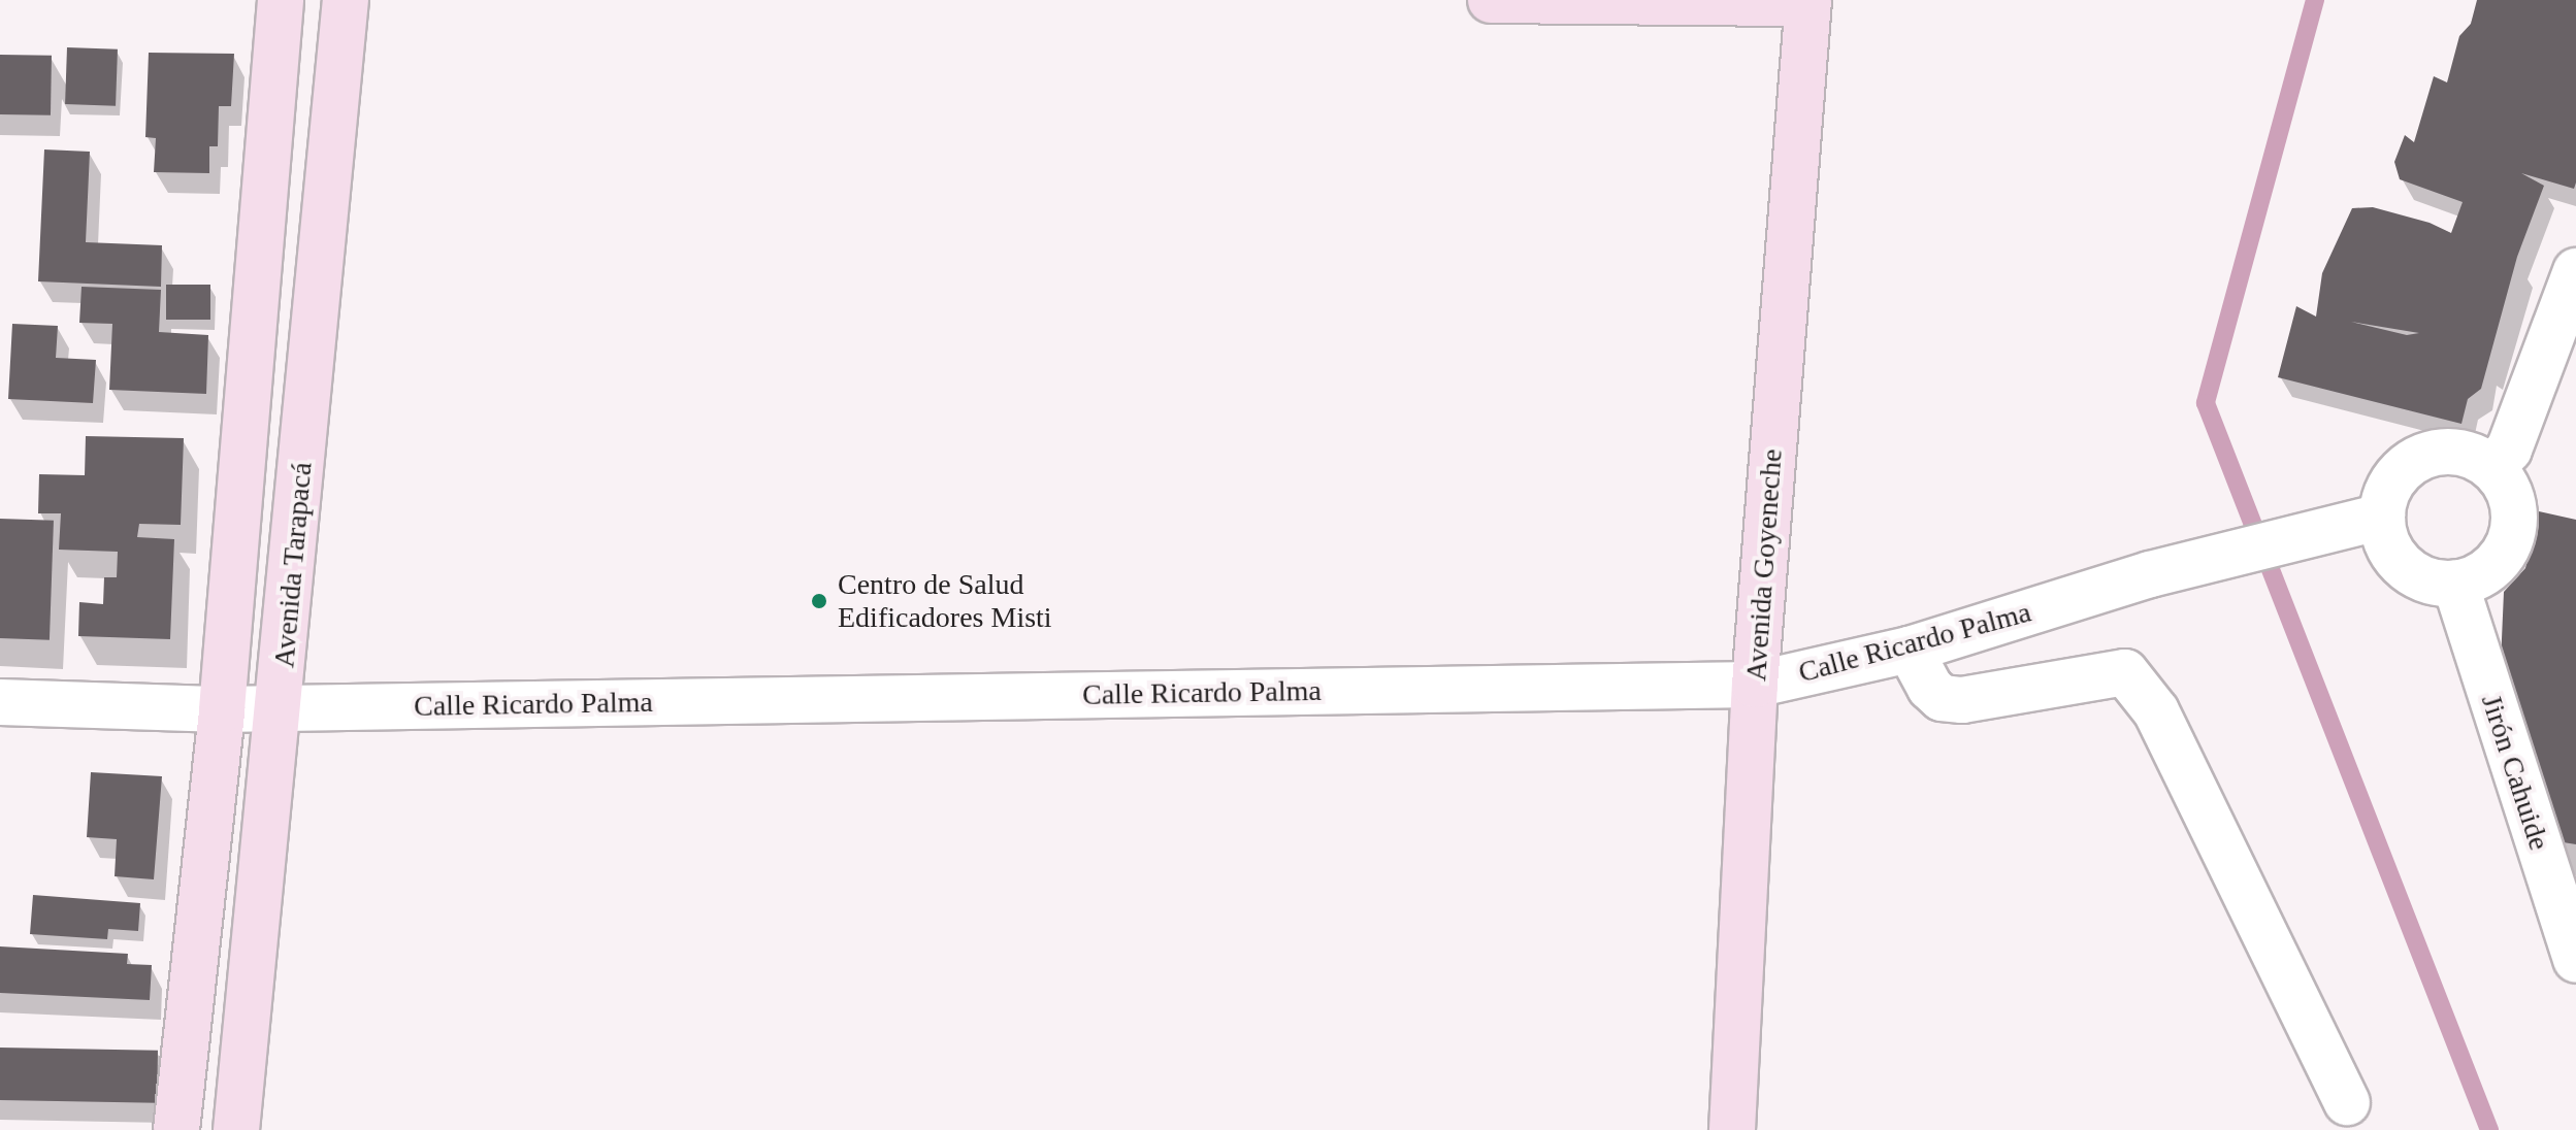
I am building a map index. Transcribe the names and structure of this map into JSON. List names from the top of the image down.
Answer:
{
  "streets": {
    "street": [
      "Avenida Tarapacá",
      "Avenida Goyeneche",
      "Calle Ricardo Palma",
      "Jirón Cahuide"
    ]
  },
  "crossings": [
    ["Avenida Tarapacá", "Calle Ricardo Palma"],
    ["Avenida Goyeneche", "Calle Ricardo Palma"],
    ["Calle Ricardo Palma", "Jirón Cahuide"]
  ],
  "places": ["Centro de Salud Edificadores Misti"]
}
